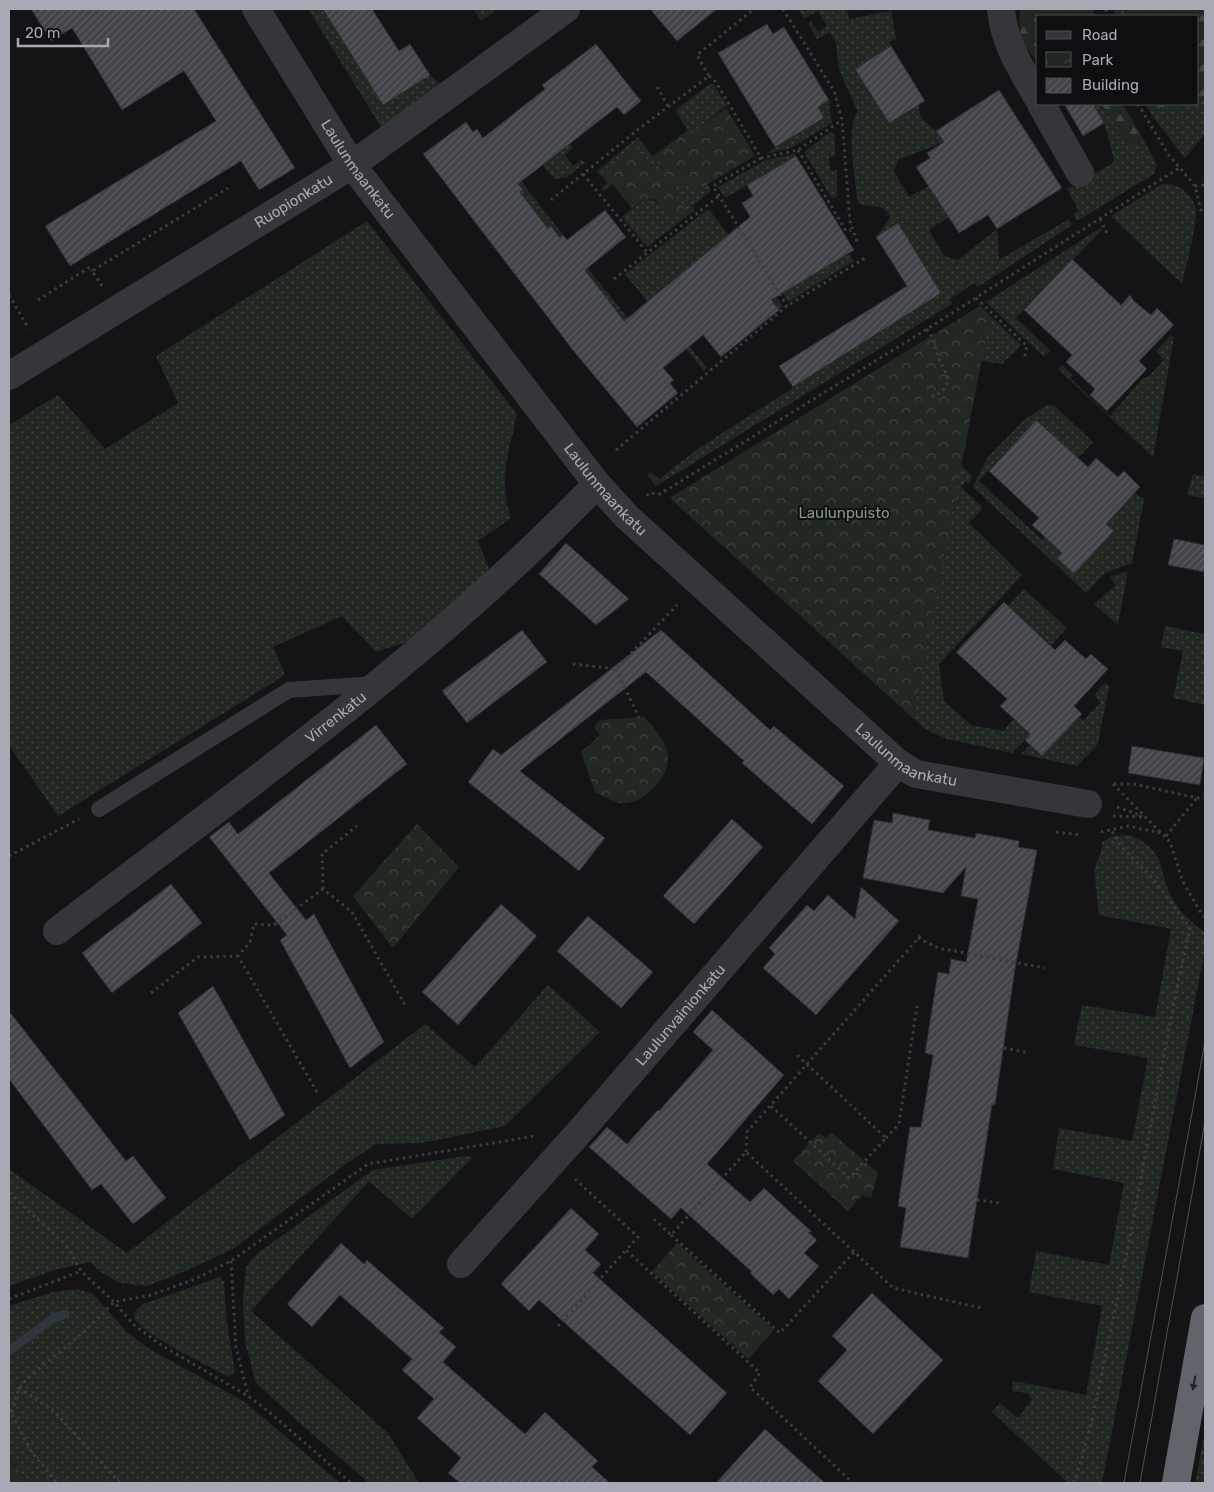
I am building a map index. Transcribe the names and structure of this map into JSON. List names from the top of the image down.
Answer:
{
  "streets": {
    "street": [
      "Laulunmaankatu",
      "Ruopionkatu",
      "Virrenkatu",
      "Laulunvainionkatu"
    ]
  },
  "crossings": [
    ["Laulunmaankatu", "Ruopionkatu"],
    ["Laulunmaankatu", "Virrenkatu"],
    ["Laulunmaankatu", "Laulunvainionkatu"]
  ],
  "parks": ["Laulunpuisto"],
  "legend": ["Road", "Park", "Building"],
  "scale_bar": "20 m"
}
